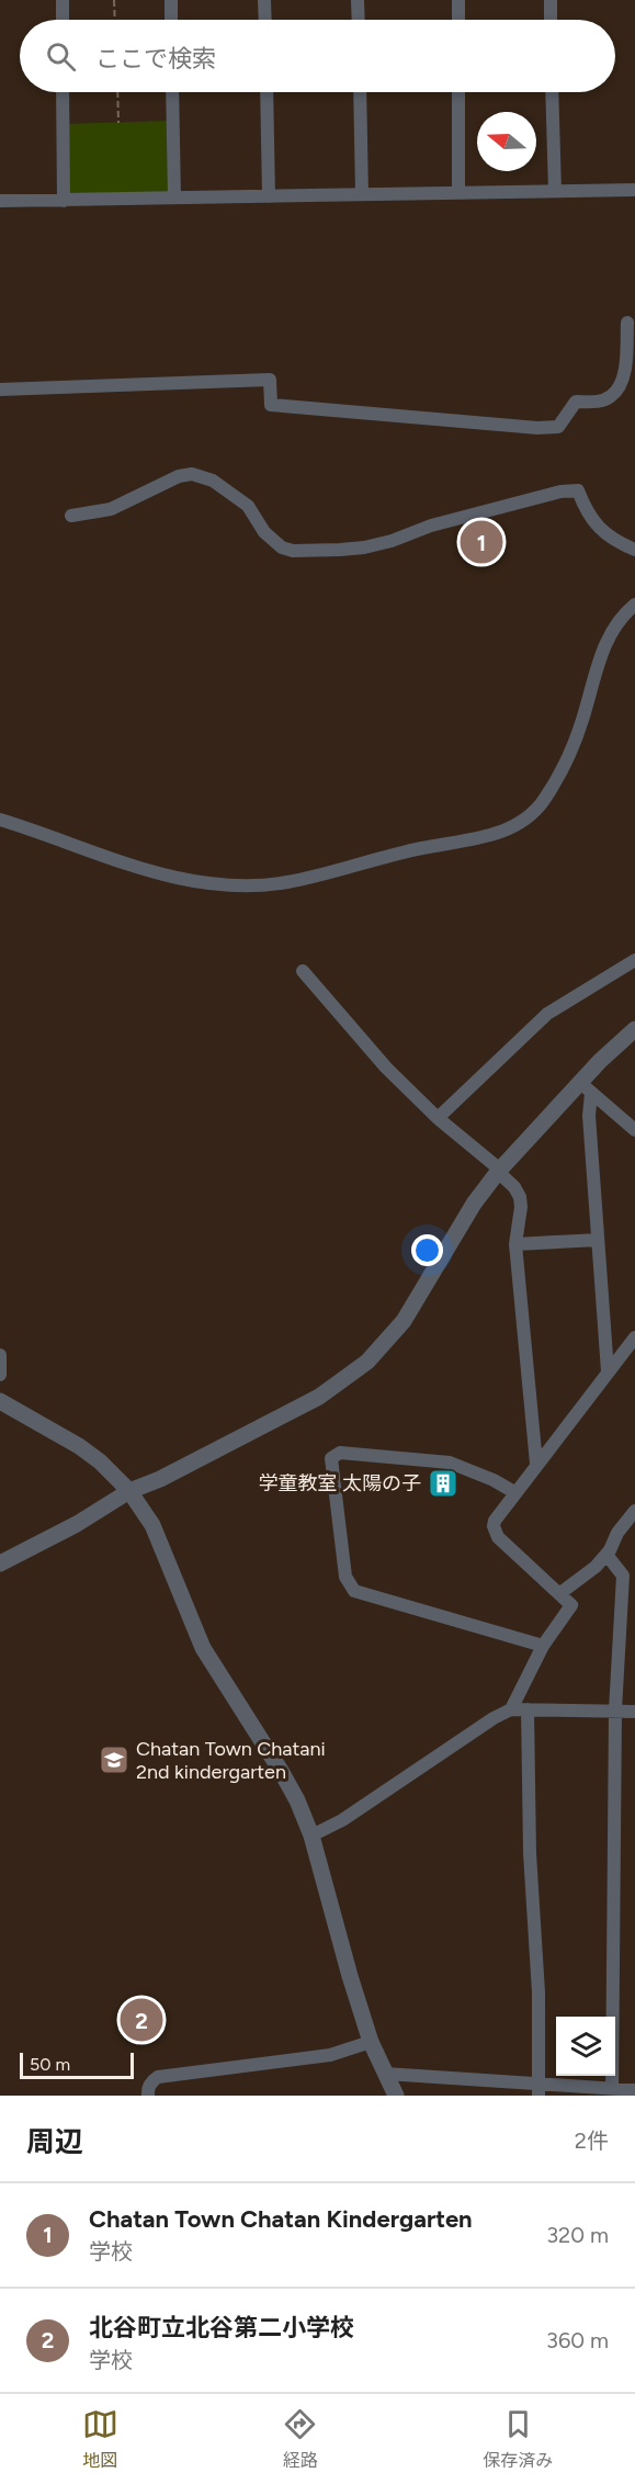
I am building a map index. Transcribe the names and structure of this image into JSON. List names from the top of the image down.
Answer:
{
  "places": {
    "building": ["学童教室 太陽の子"],
    "school or university": ["Chatan Town Chatani 2nd kindergarten"]
  },
  "scale_bar": "50 m",
  "north": "left",
  "page": {
    "search": "ここで検索",
    "pins": ["1", "2"],
    "scale": "50 m",
    "heading": ["周辺", "2件"],
    "list": [
      {
        "mark": "1",
        "name": "Chatan Town Chatan Kindergarten",
        "note": "学校",
        "value": "320 m"
      },
      {
        "mark": "2",
        "name": "北谷町立北谷第二小学校",
        "note": "学校",
        "value": "360 m"
      }
    ],
    "nav": ["地図", "経路", "保存済み"]
  }
}
